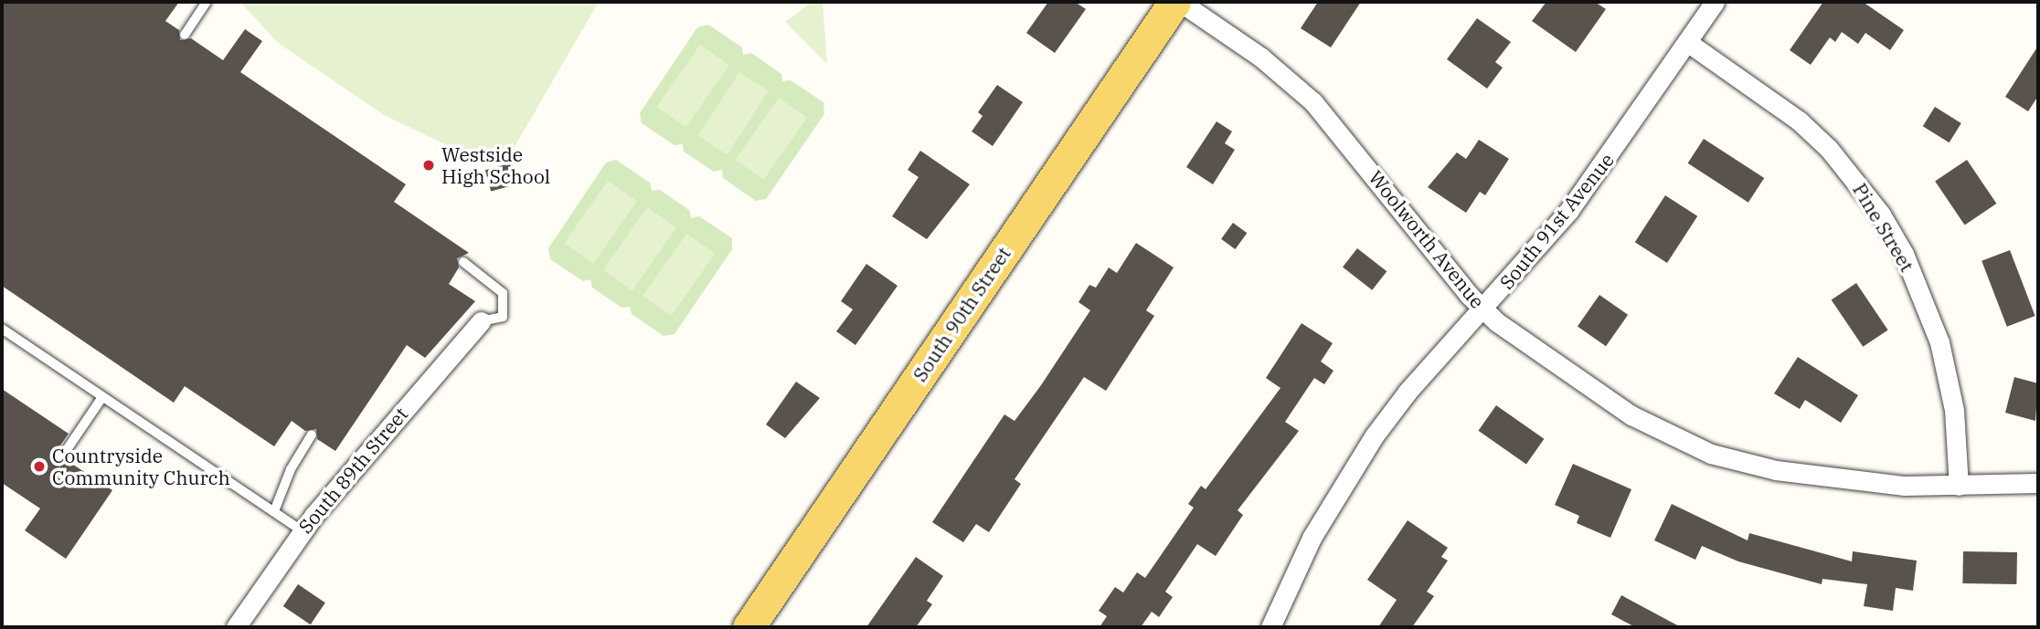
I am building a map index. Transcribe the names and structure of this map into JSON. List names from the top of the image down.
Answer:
{
  "streets": {
    "main road": ["South 90th Street"],
    "street": [
      "South 91st Avenue",
      "Pine Street",
      "Woolworth Avenue",
      "South 89th Street"
    ]
  },
  "crossings": [
    ["South 91st Avenue", "Pine Street"],
    ["South 91st Avenue", "Woolworth Avenue"],
    ["Pine Street", "Woolworth Avenue"]
  ],
  "places": ["Westside High School", "Countryside Community Church"]
}
